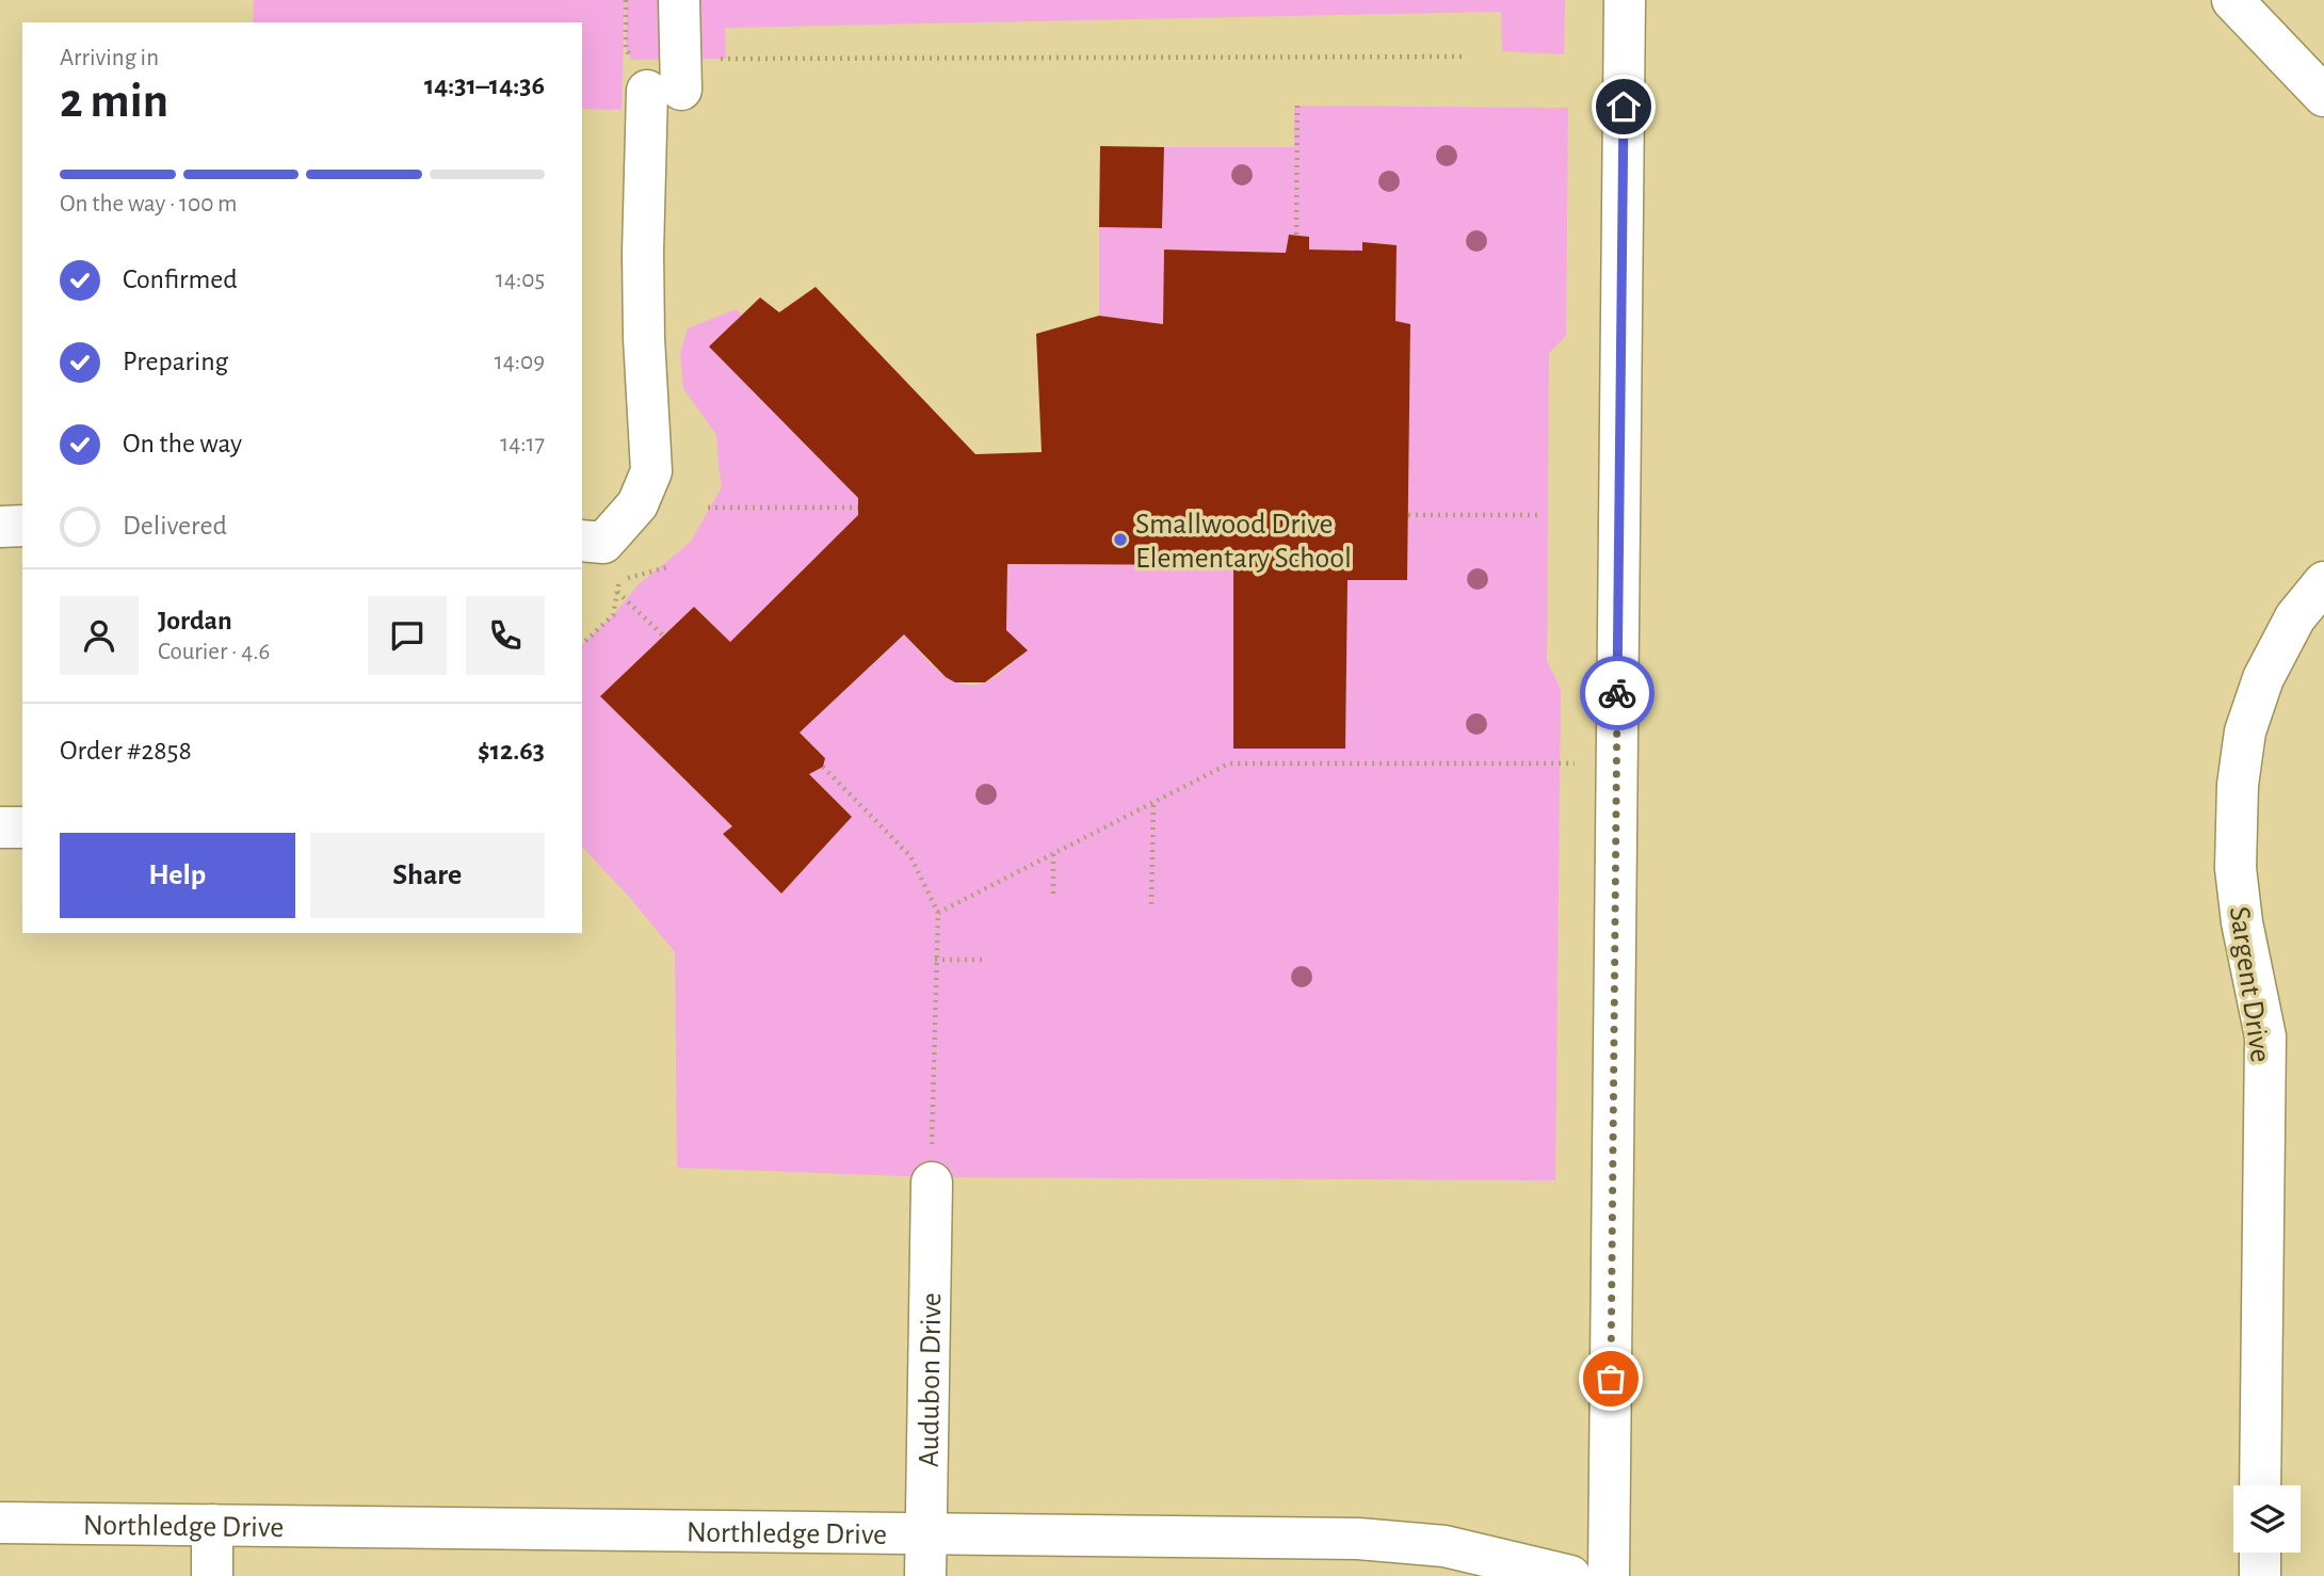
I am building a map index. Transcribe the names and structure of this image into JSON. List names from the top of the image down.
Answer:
{
  "streets": {
    "street": ["Sargent Drive", "Audubon Drive", "Northledge Drive"]
  },
  "crossings": [
    ["Audubon Drive", "Northledge Drive"]
  ],
  "places": ["Smallwood Drive Elementary School"],
  "page": {
    "heading": ["2 min", "Arriving in", "14:31–14:36"],
    "panel": [
      "Jordan",
      "Courier · 4.6",
      "Order #2858",
      "$12.63"
    ],
    "bar": "On the way · 100 m",
    "list": [
      ["Confirmed", "14:05"],
      ["Preparing", "14:09"],
      ["On the way", "14:17"],
      "Delivered"
    ],
    "buttons": ["Help", "Share"]
  }
}
